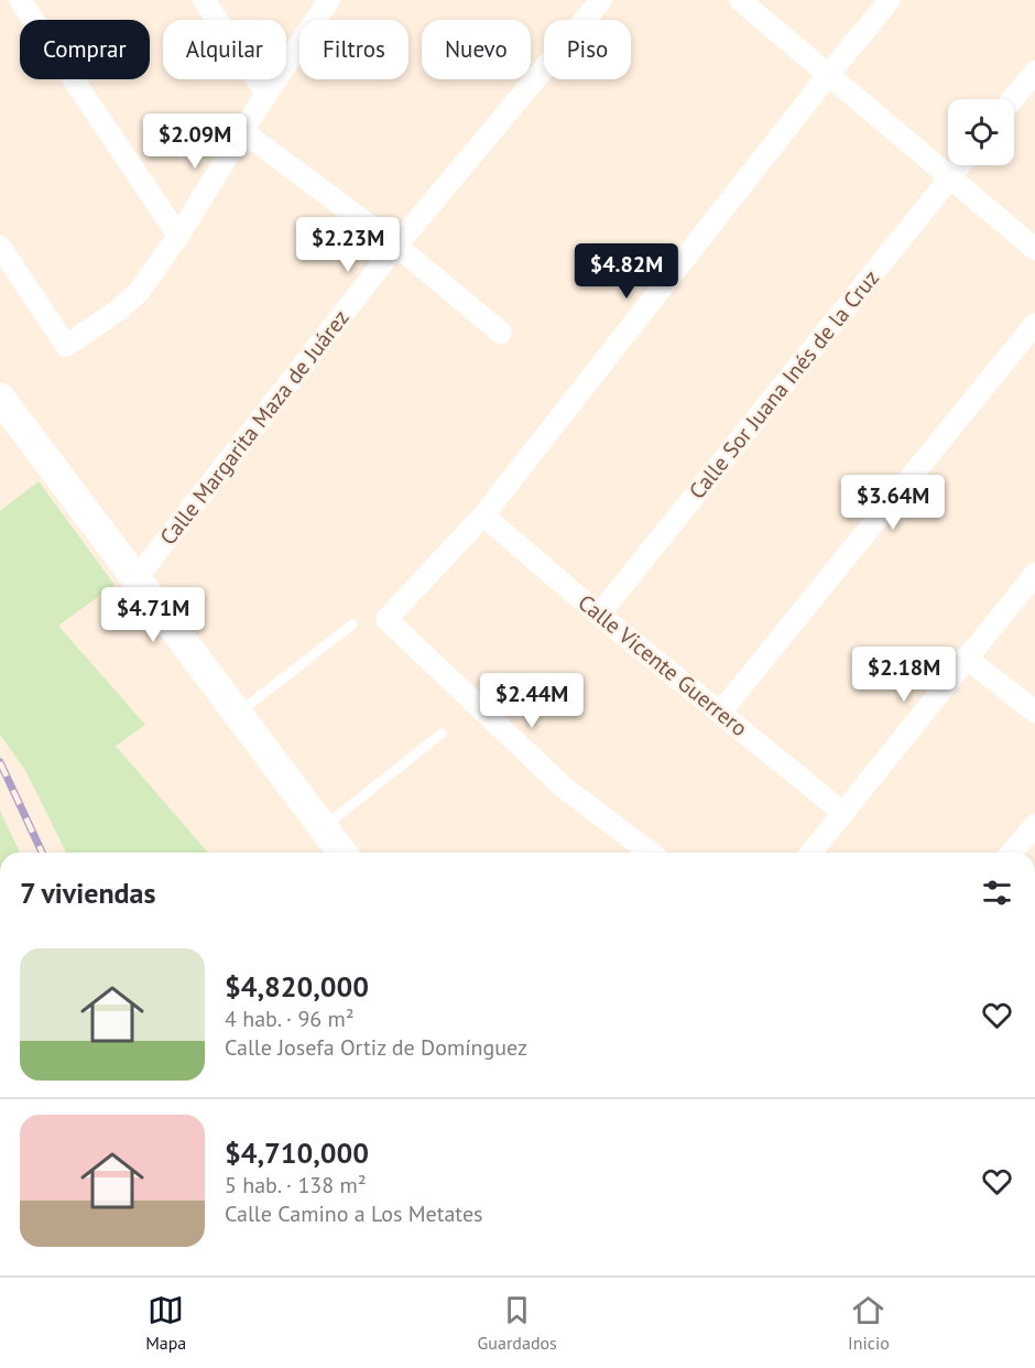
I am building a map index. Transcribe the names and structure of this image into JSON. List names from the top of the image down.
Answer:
{
  "streets": {
    "street": ["Calle Sor Juana Inés de la Cruz", "Calle Margarita Maza de Juárez", "Calle Vicente Guerrero"]
  },
  "crossings": [
    ["Calle Sor Juana Inés de la Cruz", "Calle Vicente Guerrero"]
  ],
  "page": {
    "chip": [
      "Comprar",
      "Alquilar",
      "Filtros",
      "Nuevo",
      "Piso"
    ],
    "price": [
      "$2.09M",
      "$2.23M",
      "$4.82M",
      "$3.64M",
      "$4.71M",
      "$2.18M",
      "$2.44M"
    ],
    "heading": "7 viviendas",
    "list": [
      {
        "name": "$4,820,000",
        "note": "4 hab. · 96 m² · Calle Josefa Ortiz de Domínguez"
      },
      {
        "name": "$4,710,000",
        "note": "5 hab. · 138 m² · Calle Camino a Los Metates"
      }
    ],
    "tabs": ["Mapa", "Guardados", "Inicio"]
  }
}
